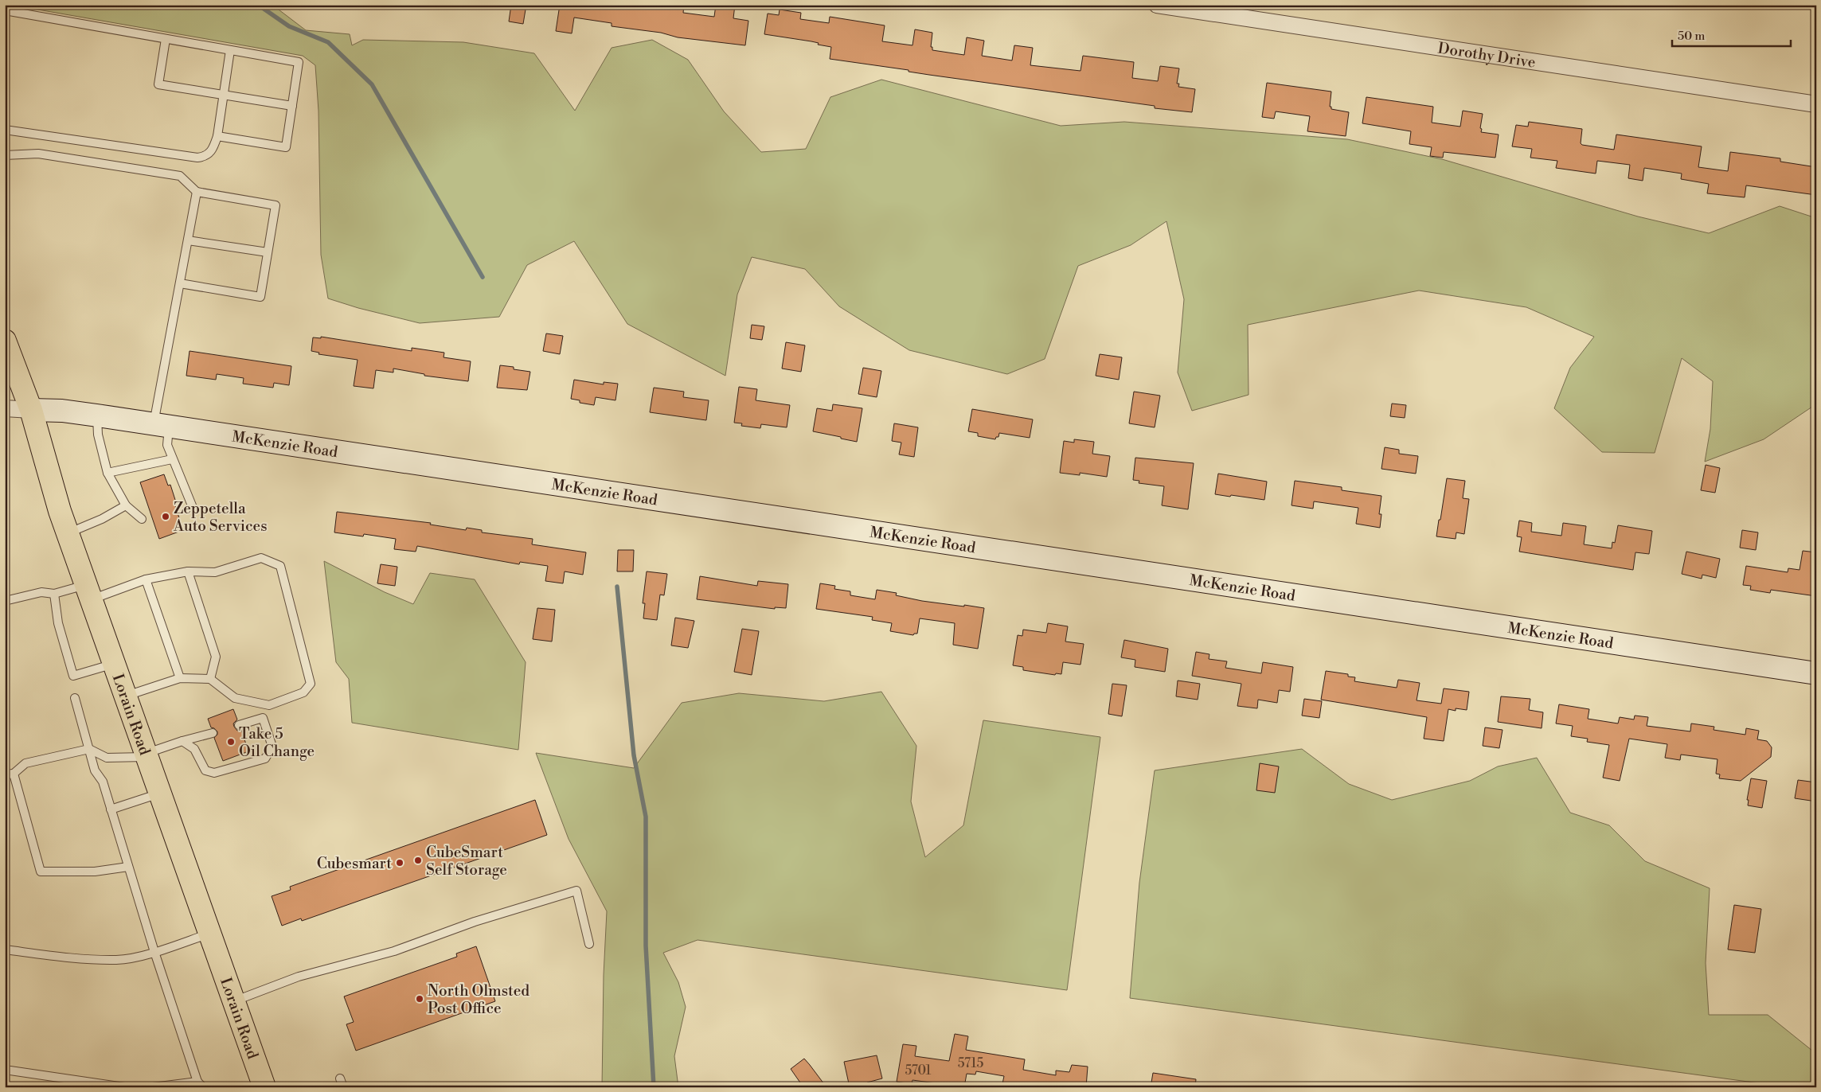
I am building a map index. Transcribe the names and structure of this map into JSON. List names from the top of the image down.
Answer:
{
  "streets": {
    "main road": ["Lorain Road"],
    "street": ["Dorothy Drive", "McKenzie Road"]
  },
  "crossings": [
    ["McKenzie Road", "Lorain Road"]
  ],
  "places": [
    "Zeppetella Auto Services",
    "Take 5 Oil Change",
    "CubeSmart Self Storage",
    "Cubesmart",
    "North Olmsted Post Office"
  ],
  "house_numbers": ["5715", "5701"],
  "scale_bar": "50 m"
}
